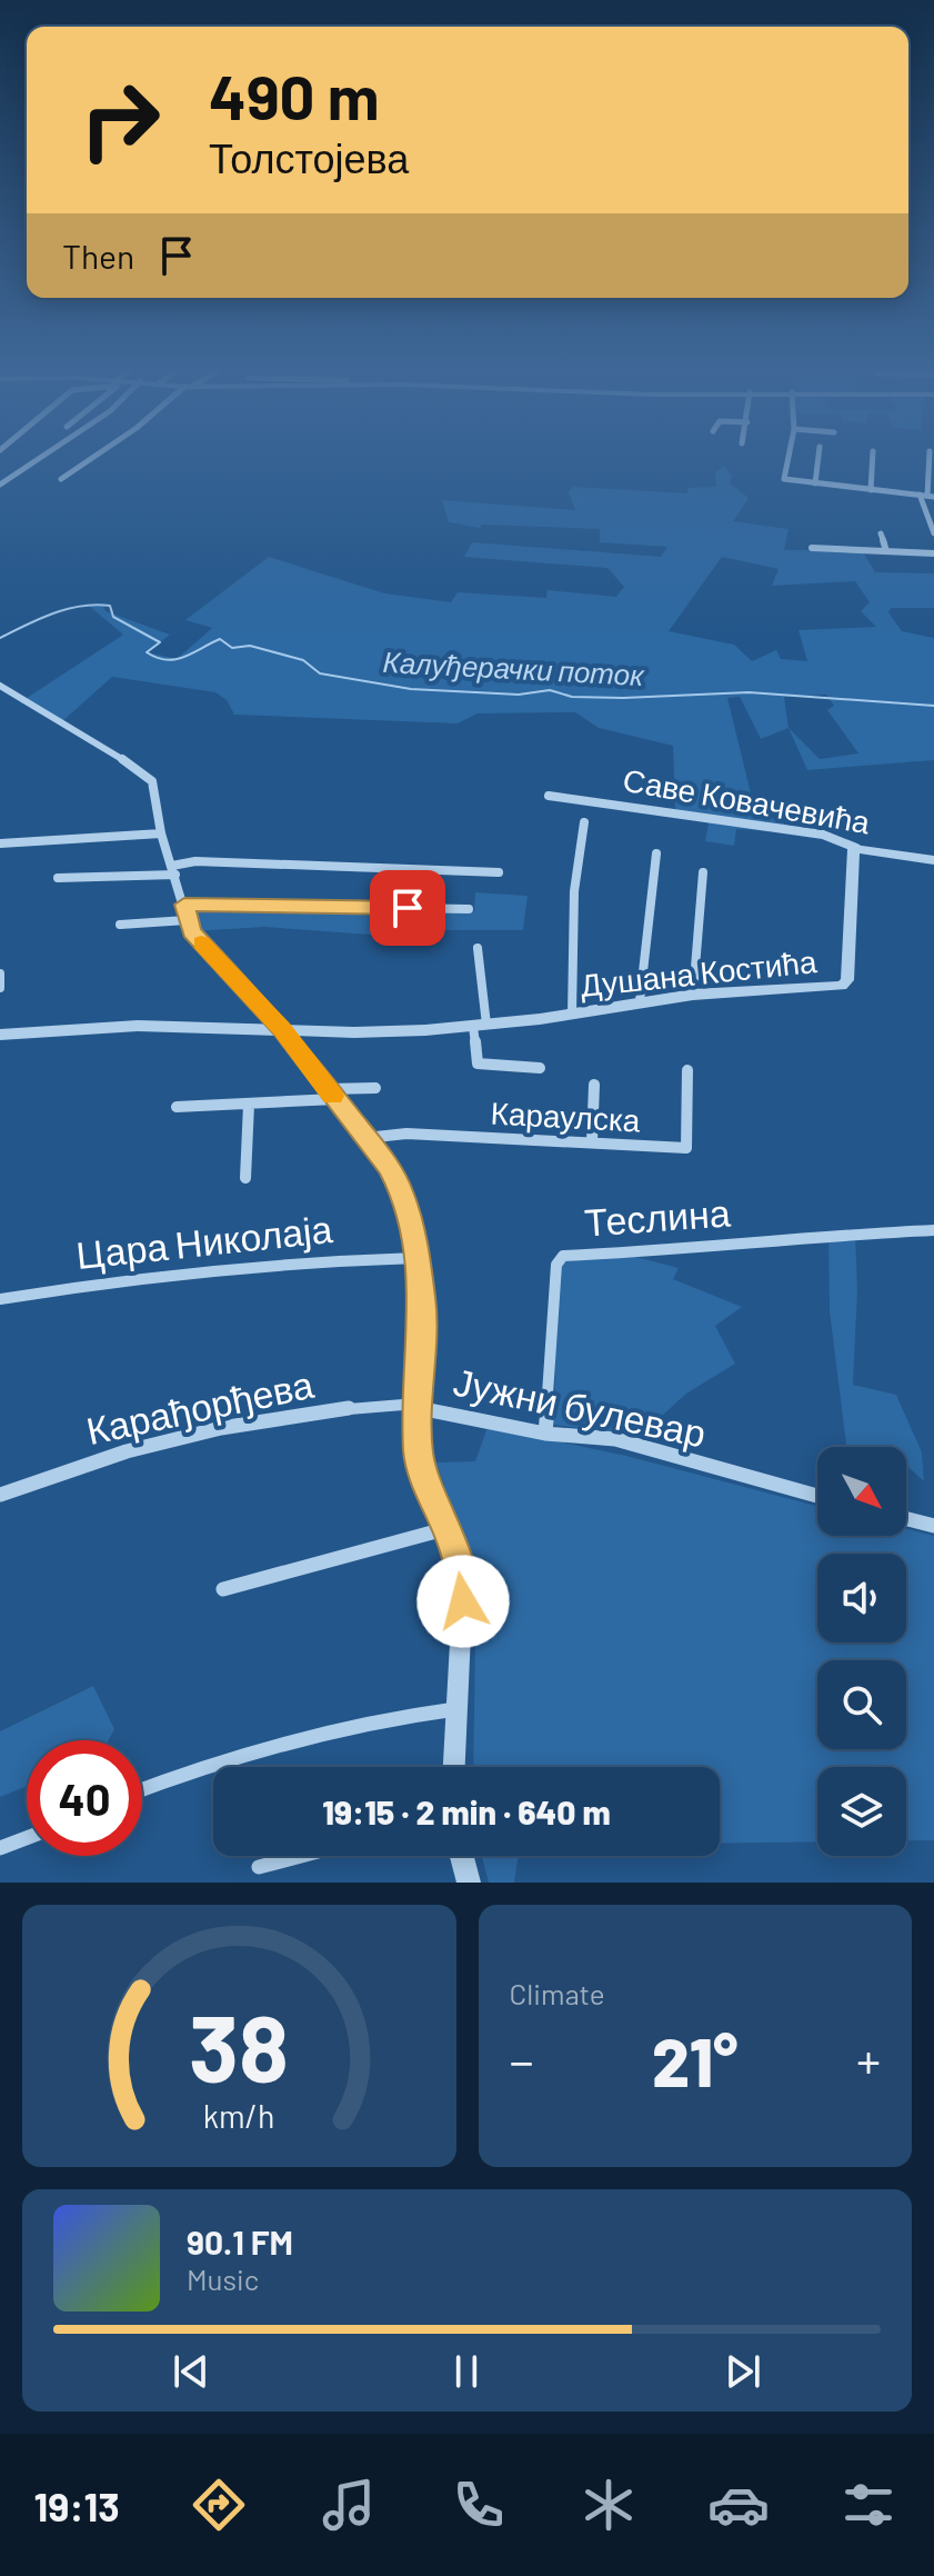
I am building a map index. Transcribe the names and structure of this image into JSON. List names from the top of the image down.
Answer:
{
  "streets": {
    "street": [
      "Саве Ковачевића",
      "Душана Костића",
      "Караулска",
      "Теслина",
      "Цара Николаја",
      "Карађорђева",
      "Јужни булевар"
    ]
  },
  "crossings": [
    ["Саве Ковачевића", "Душана Костића"],
    ["Теслина", "Јужни булевар"],
    ["Карађорђева", "Јужни булевар"]
  ],
  "water": ["Калуђерачки поток"],
  "north": "bottom right",
  "page": {
    "turn": ["490 m", "Толстојева"],
    "then": "Then",
    "limit": "40",
    "trip": "19:15 · 2 min · 640 m",
    "tile": "Climate",
    "heat": ["−", "21°", "+"],
    "song": ["90.1 FM", "Music"],
    "tabs": "19:13",
    "gauge": ["38", "km/h"]
  }
}
